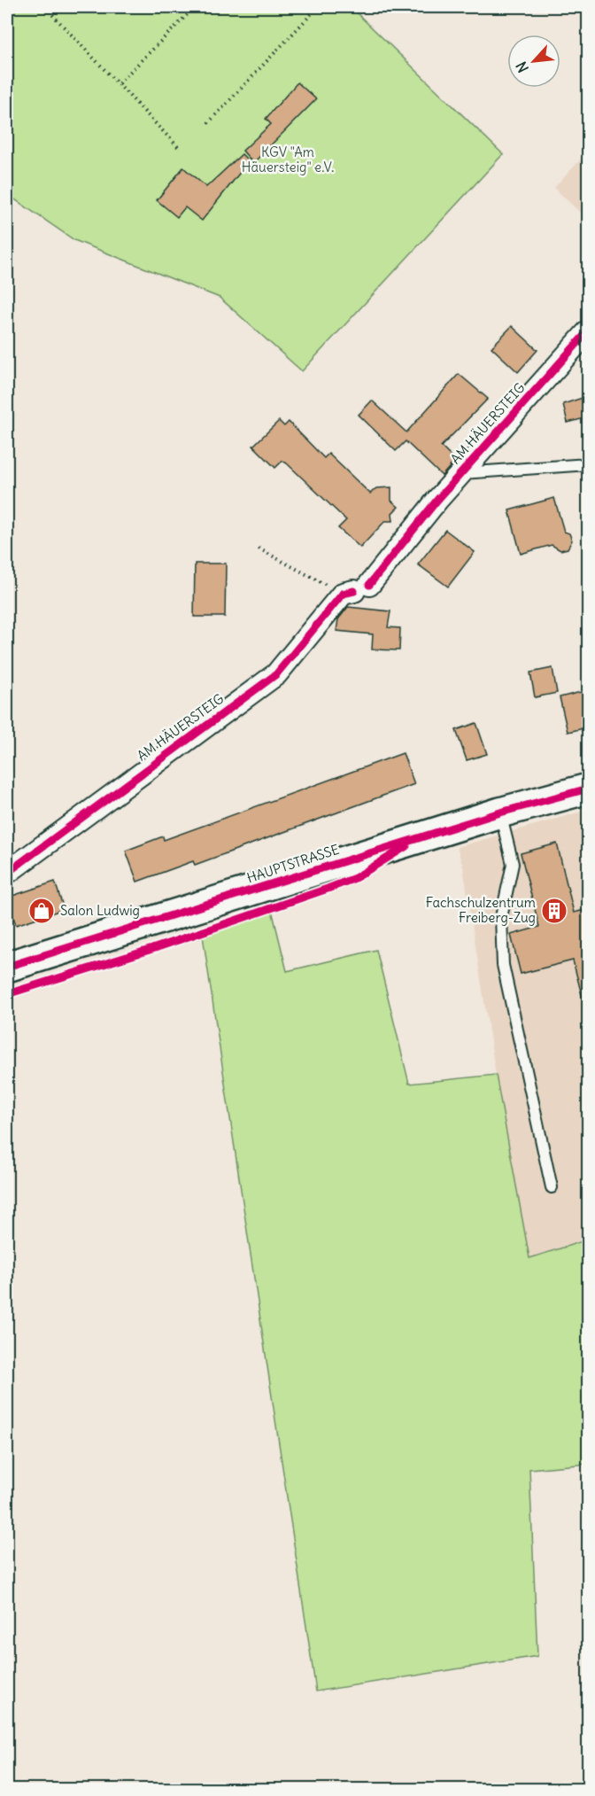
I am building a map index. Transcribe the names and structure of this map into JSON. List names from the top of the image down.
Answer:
{
  "streets": {
    "street": ["AM HÄUERSTEIG", "HAUPTSTRASSE"]
  },
  "parks": ["KGV \"Am Häuersteig\" e.V."],
  "places": {
    "shop": ["Salon Ludwig"],
    "building": ["Fachschulzentrum Freiberg-Zug"]
  },
  "north": "bottom left"
}
